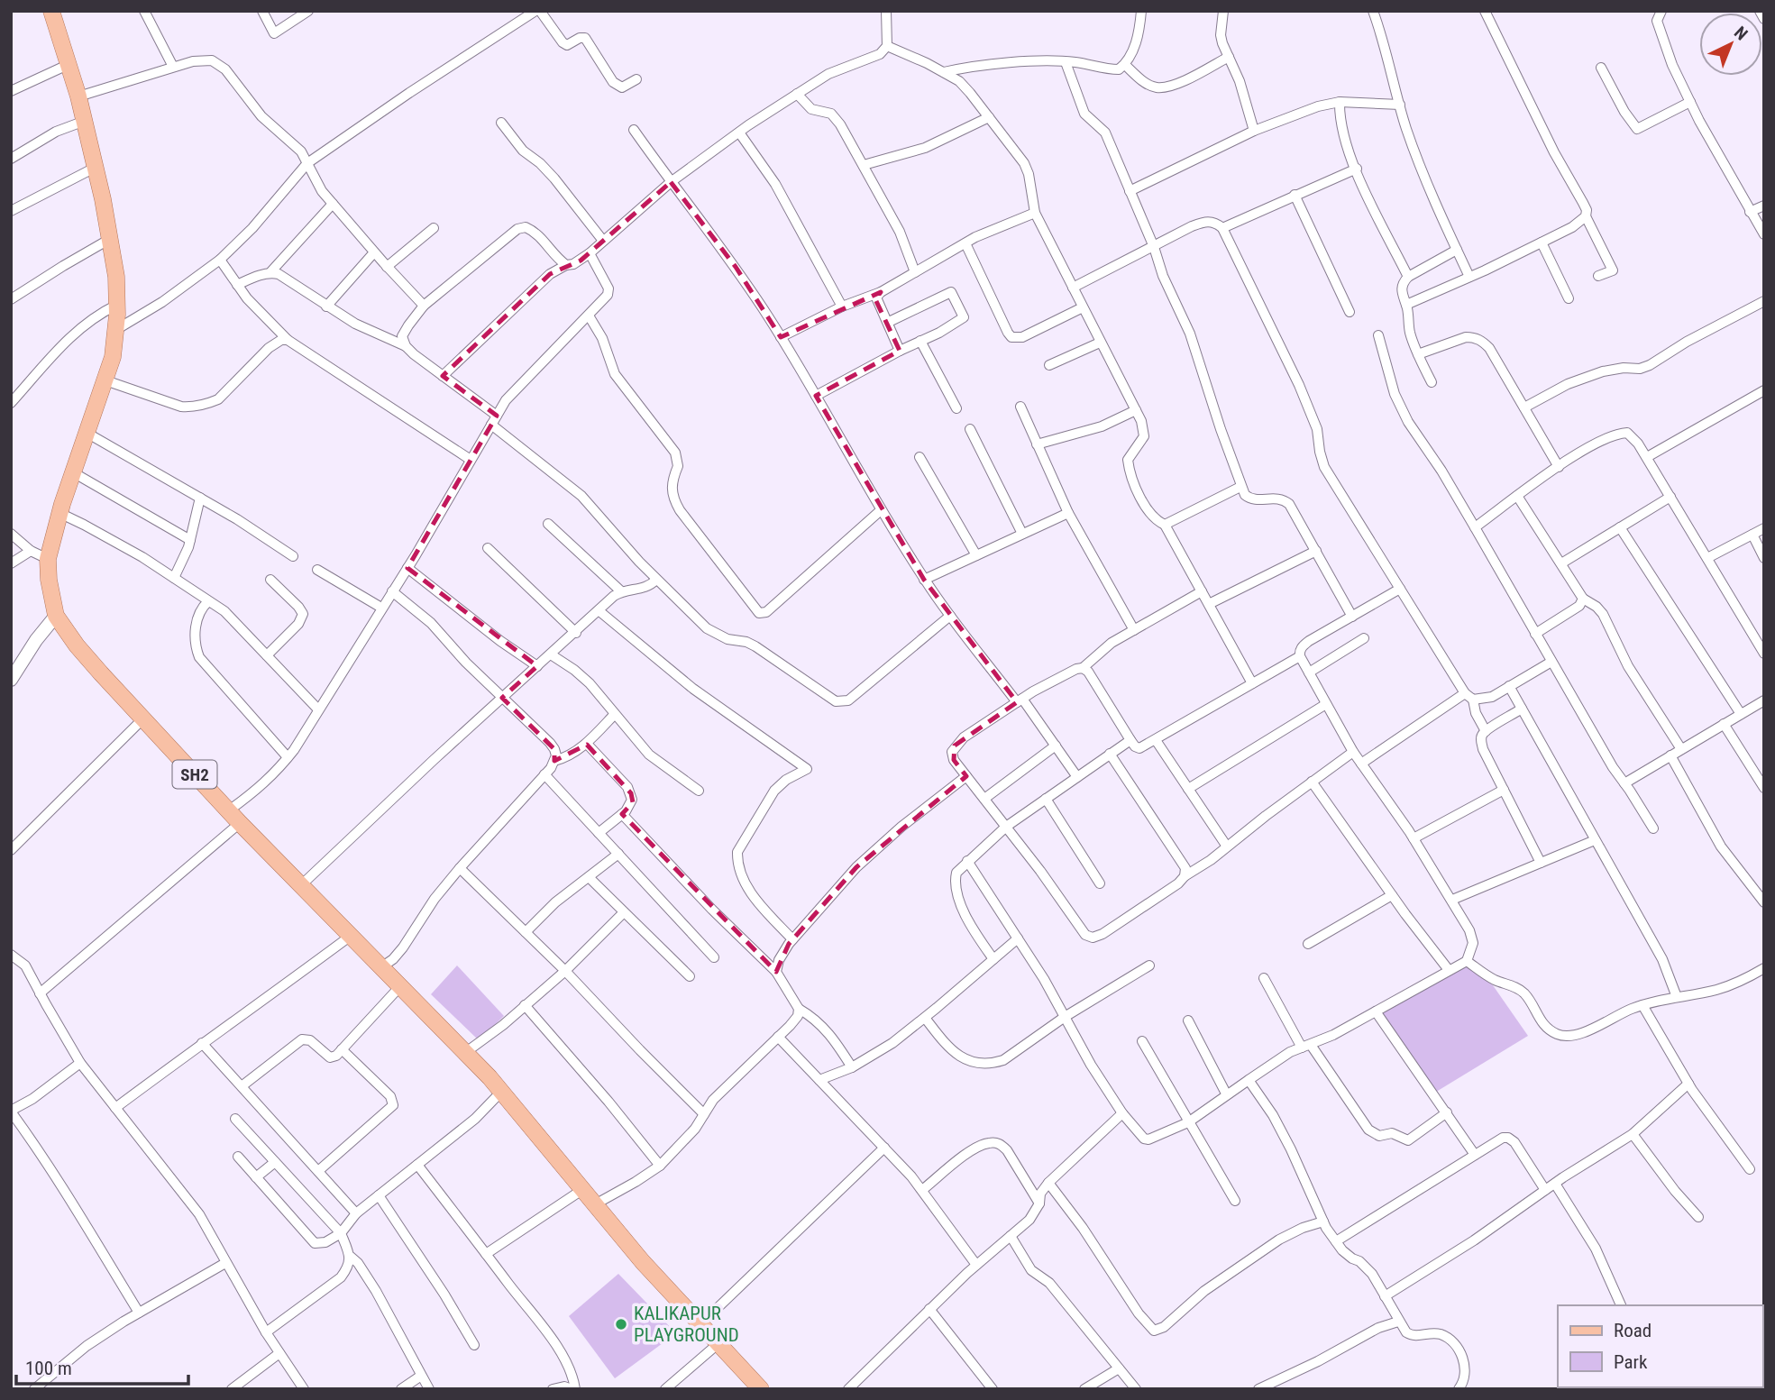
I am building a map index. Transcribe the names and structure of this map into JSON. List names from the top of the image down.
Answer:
{
  "streets": {
    "main road": ["SH2"]
  },
  "places": ["KALIKAPUR PLAYGROUND"],
  "legend": ["Road", "Park"],
  "scale_bar": "100 m",
  "north": "top right"
}
